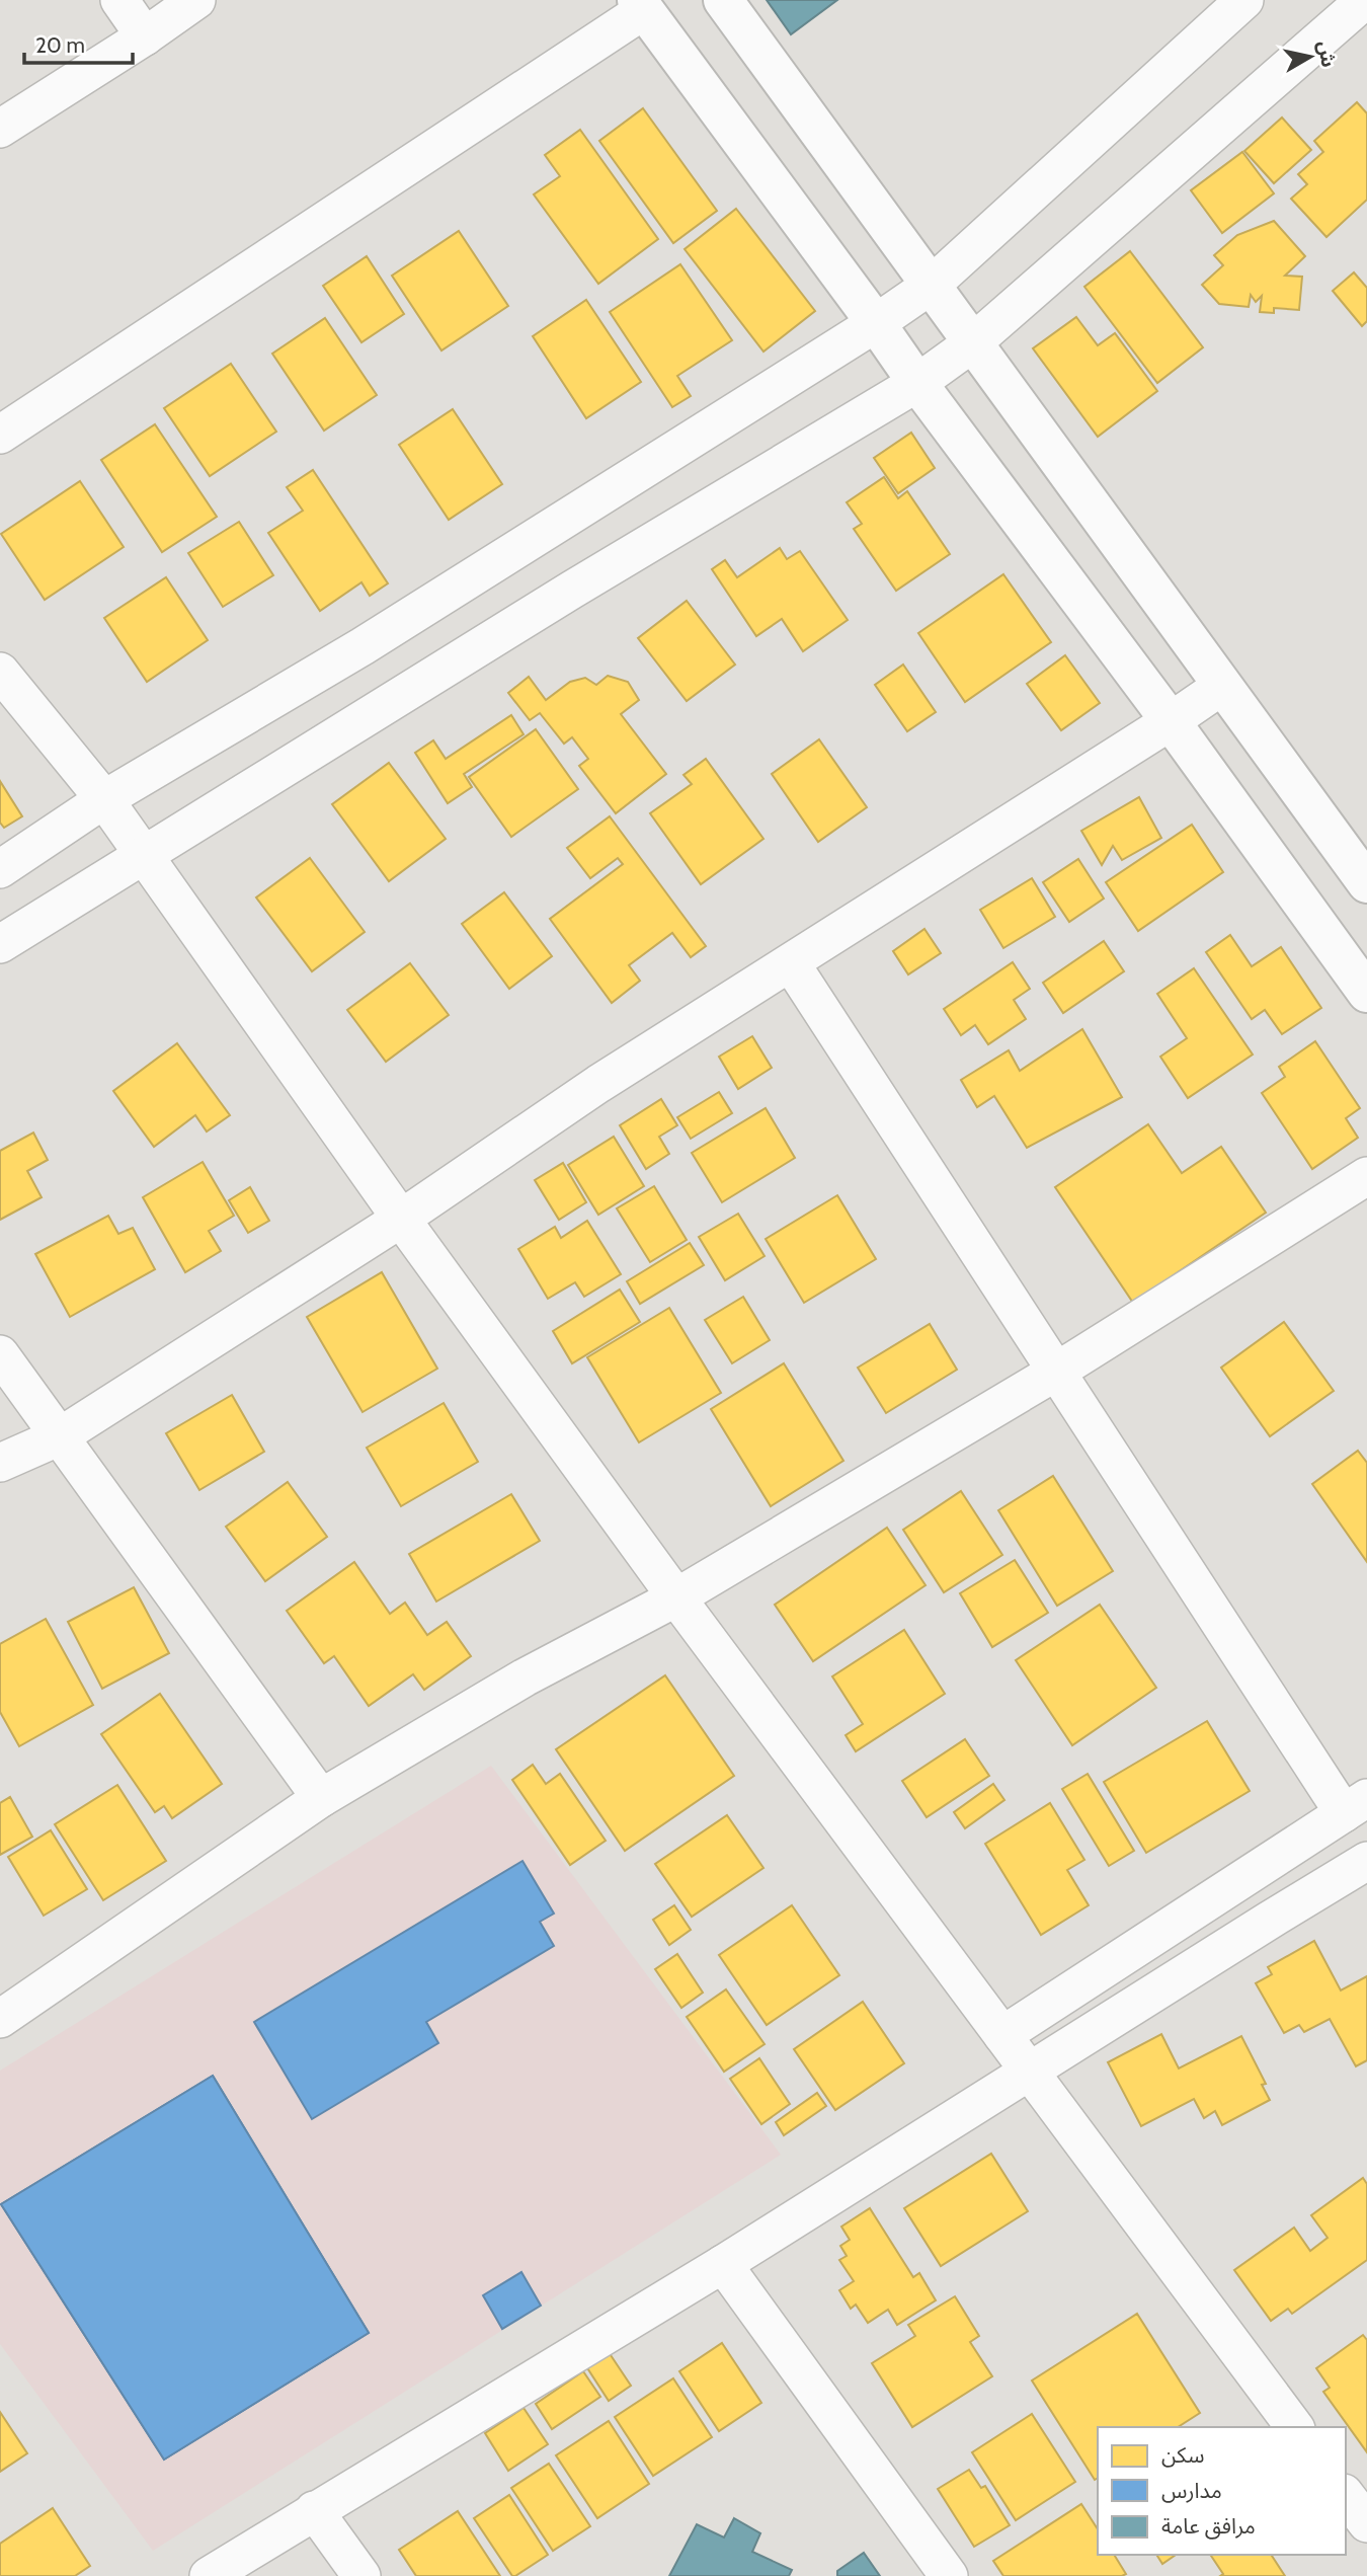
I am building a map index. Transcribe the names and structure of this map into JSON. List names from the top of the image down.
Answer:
{
  "legend": ["سكن", "مدارس", "مرافق عامة"],
  "scale_bar": "20 m",
  "north": "right"
}
